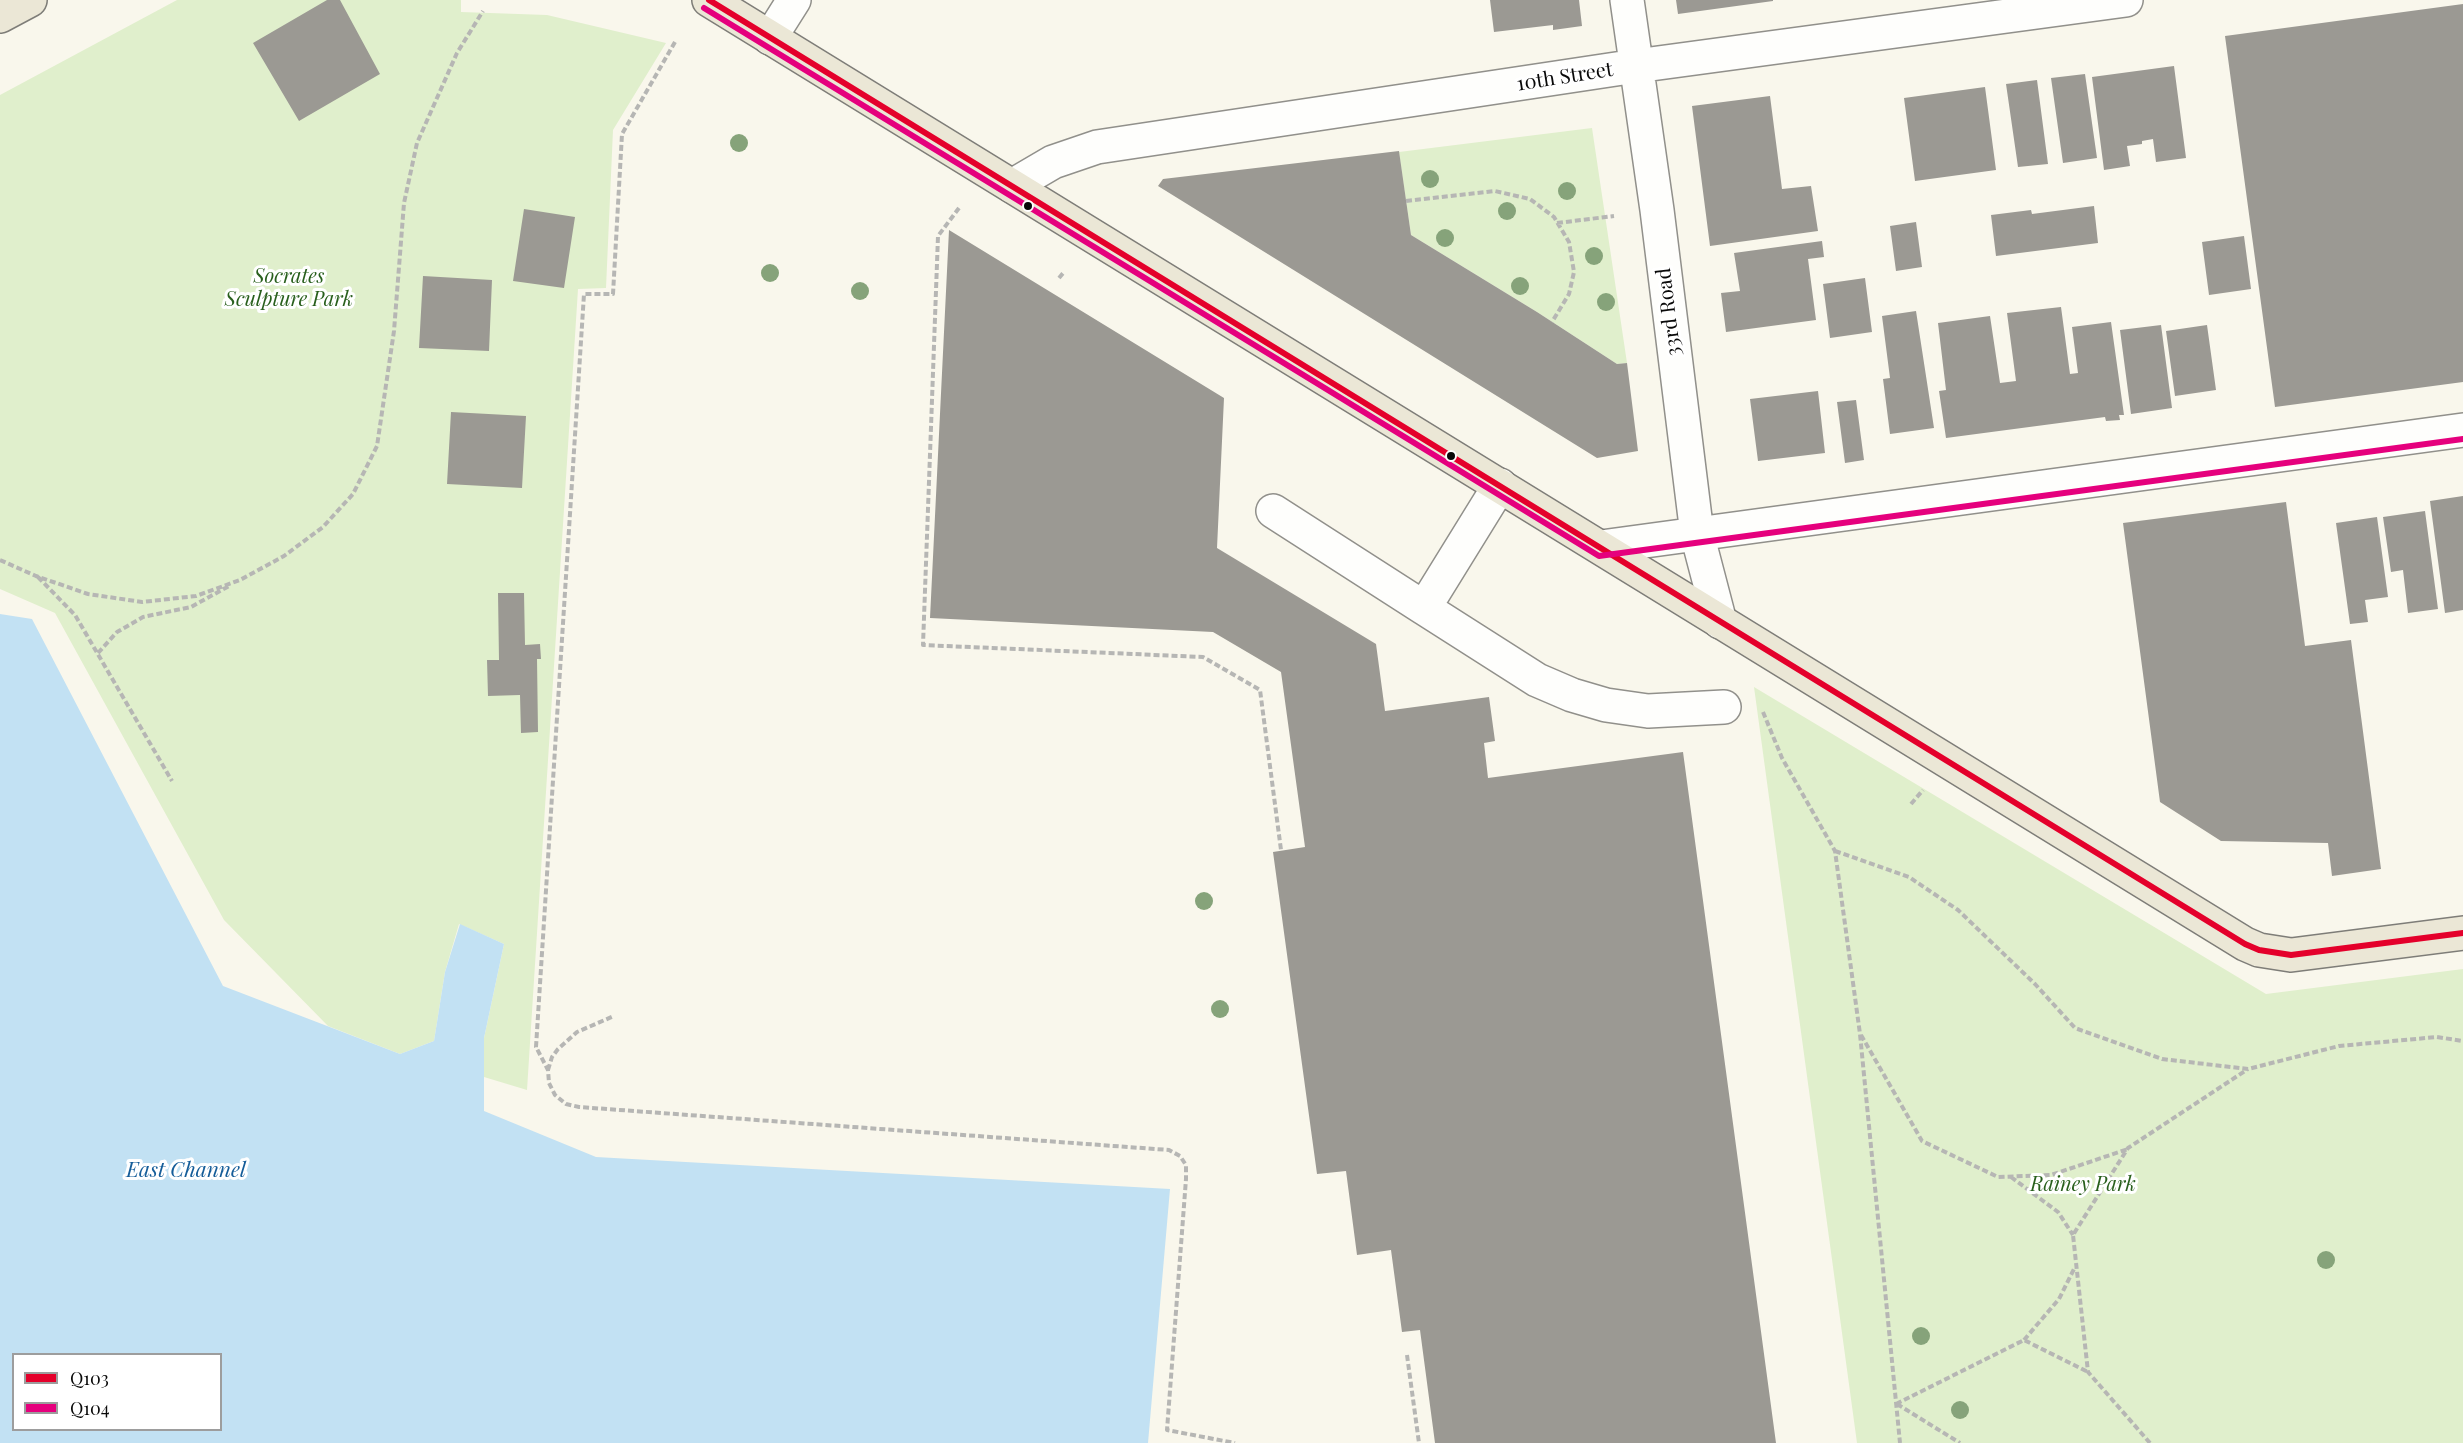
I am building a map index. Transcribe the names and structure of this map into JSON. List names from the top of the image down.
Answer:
{
  "streets": {
    "street": ["10th Street", "33rd Road"]
  },
  "crossings": [
    ["10th Street", "33rd Road"]
  ],
  "water": ["East Channel"],
  "parks": ["Socrates Sculpture Park", "Rainey Park"],
  "lines": ["transit line Q103", "transit line Q104"],
  "legend": ["Q103", "Q104"]
}
